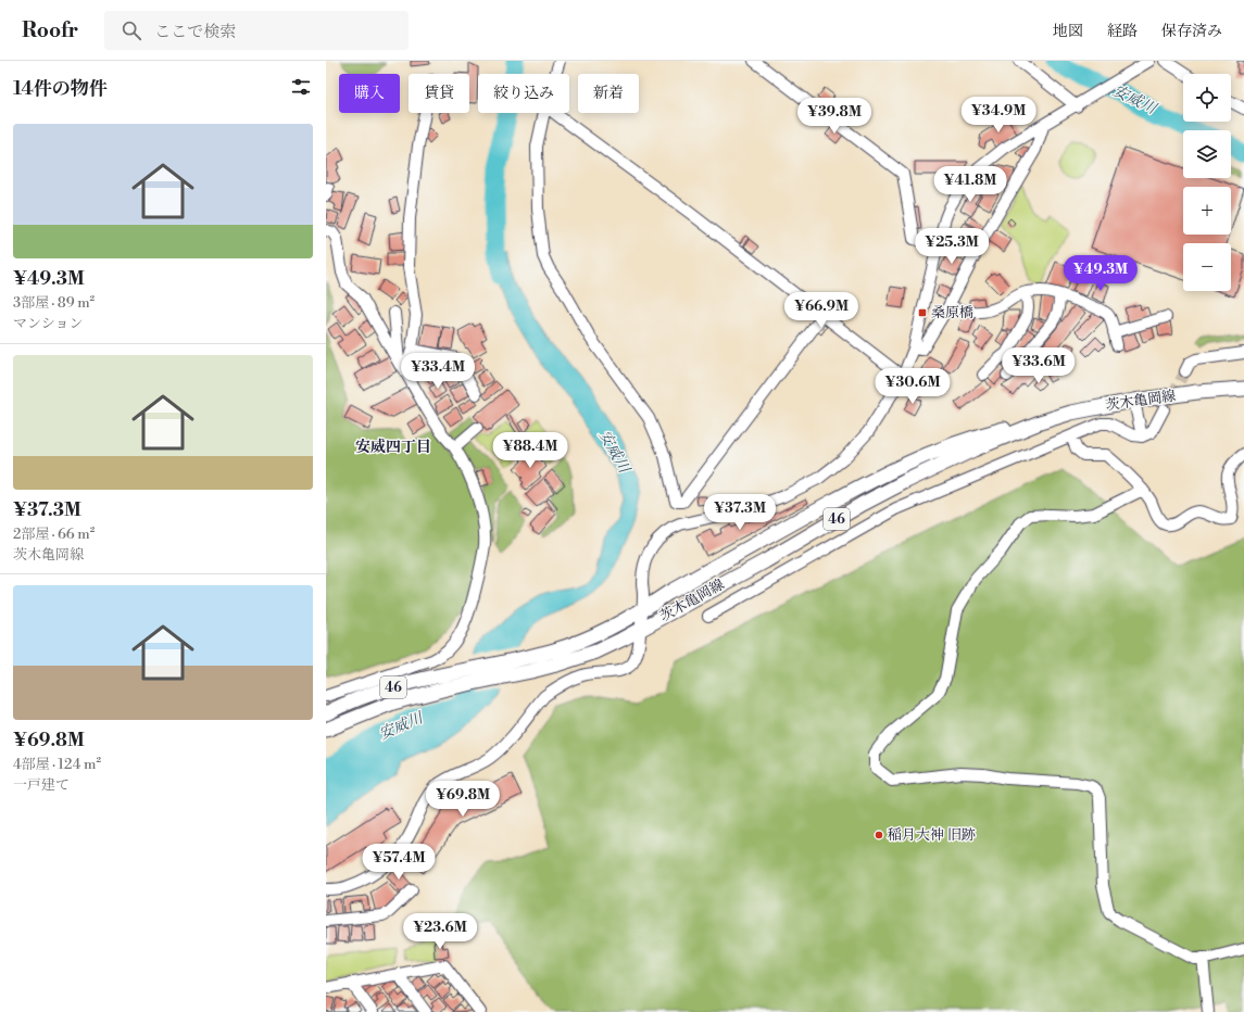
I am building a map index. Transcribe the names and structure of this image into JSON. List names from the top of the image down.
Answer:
{
  "streets": {
    "main road": ["茨木亀岡線", "46"]
  },
  "districts": ["安威四丁目"],
  "water": ["安威川"],
  "places": {
    "transit": ["桑原橋"],
    "other": ["稲月大神 旧跡"]
  },
  "page": {
    "header": "Roofr",
    "search": "ここで検索",
    "nav": ["地図", "経路", "保存済み"],
    "heading": "14件の物件",
    "map_buttons": ["+", "−"],
    "chip": [
      "購入",
      "賃貸",
      "絞り込み",
      "新着"
    ],
    "price": [
      "¥34.9M",
      "¥39.8M",
      "¥41.8M",
      "¥25.3M",
      "¥49.3M",
      "¥66.9M",
      "¥33.6M",
      "¥33.4M",
      "¥30.6M",
      "¥88.4M",
      "¥37.3M",
      "¥69.8M",
      "¥57.4M",
      "¥23.6M"
    ],
    "list": [
      {
        "name": "¥49.3M",
        "note": "3部屋 · 89 m² · マンション"
      },
      {
        "name": "¥37.3M",
        "note": "2部屋 · 66 m² · 茨木亀岡線"
      },
      {
        "name": "¥69.8M",
        "note": "4部屋 · 124 m² · 一戸建て"
      }
    ]
  }
}
